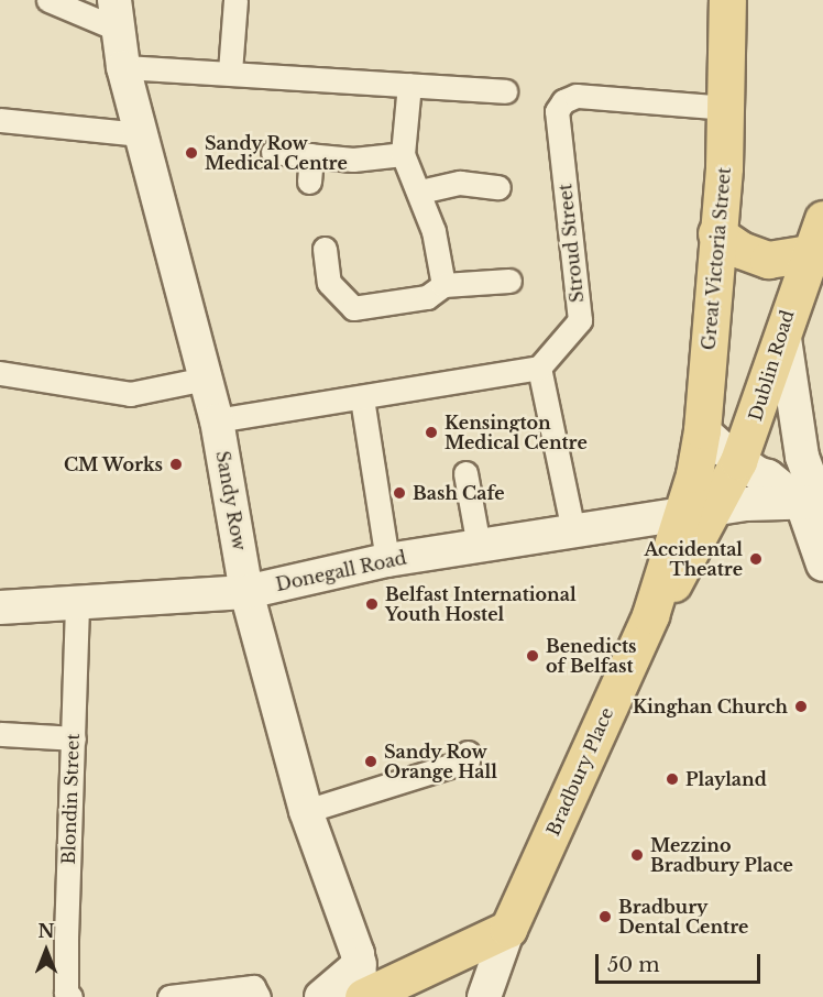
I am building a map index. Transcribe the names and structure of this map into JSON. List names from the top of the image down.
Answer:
{
  "streets": {
    "main road": [
      "Great Victoria Street",
      "Dublin Road",
      "Sandy Row",
      "Donegall Road",
      "Bradbury Place"
    ],
    "street": ["Stroud Street", "Blondin Street"]
  },
  "crossings": [
    ["Stroud Street", "Great Victoria Street"],
    ["Great Victoria Street", "Dublin Road"],
    ["Great Victoria Street", "Donegall Road"],
    ["Great Victoria Street", "Bradbury Place"],
    ["Dublin Road", "Donegall Road"],
    ["Dublin Road", "Bradbury Place"],
    ["Sandy Row", "Donegall Road"],
    ["Donegall Road", "Bradbury Place"],
    ["Donegall Road", "Blondin Street"]
  ],
  "places": [
    "Sandy Row Medical Centre",
    "Kensington Medical Centre",
    "CM Works",
    "Bash Cafe",
    "Accidental Theatre",
    "Belfast International Youth Hostel",
    "Benedicts of Belfast",
    "Kinghan Church",
    "Sandy Row Orange Hall",
    "Playland",
    "Mezzino Bradbury Place",
    "Bradbury Dental Centre"
  ],
  "scale_bar": "50 m",
  "north": "top"
}
